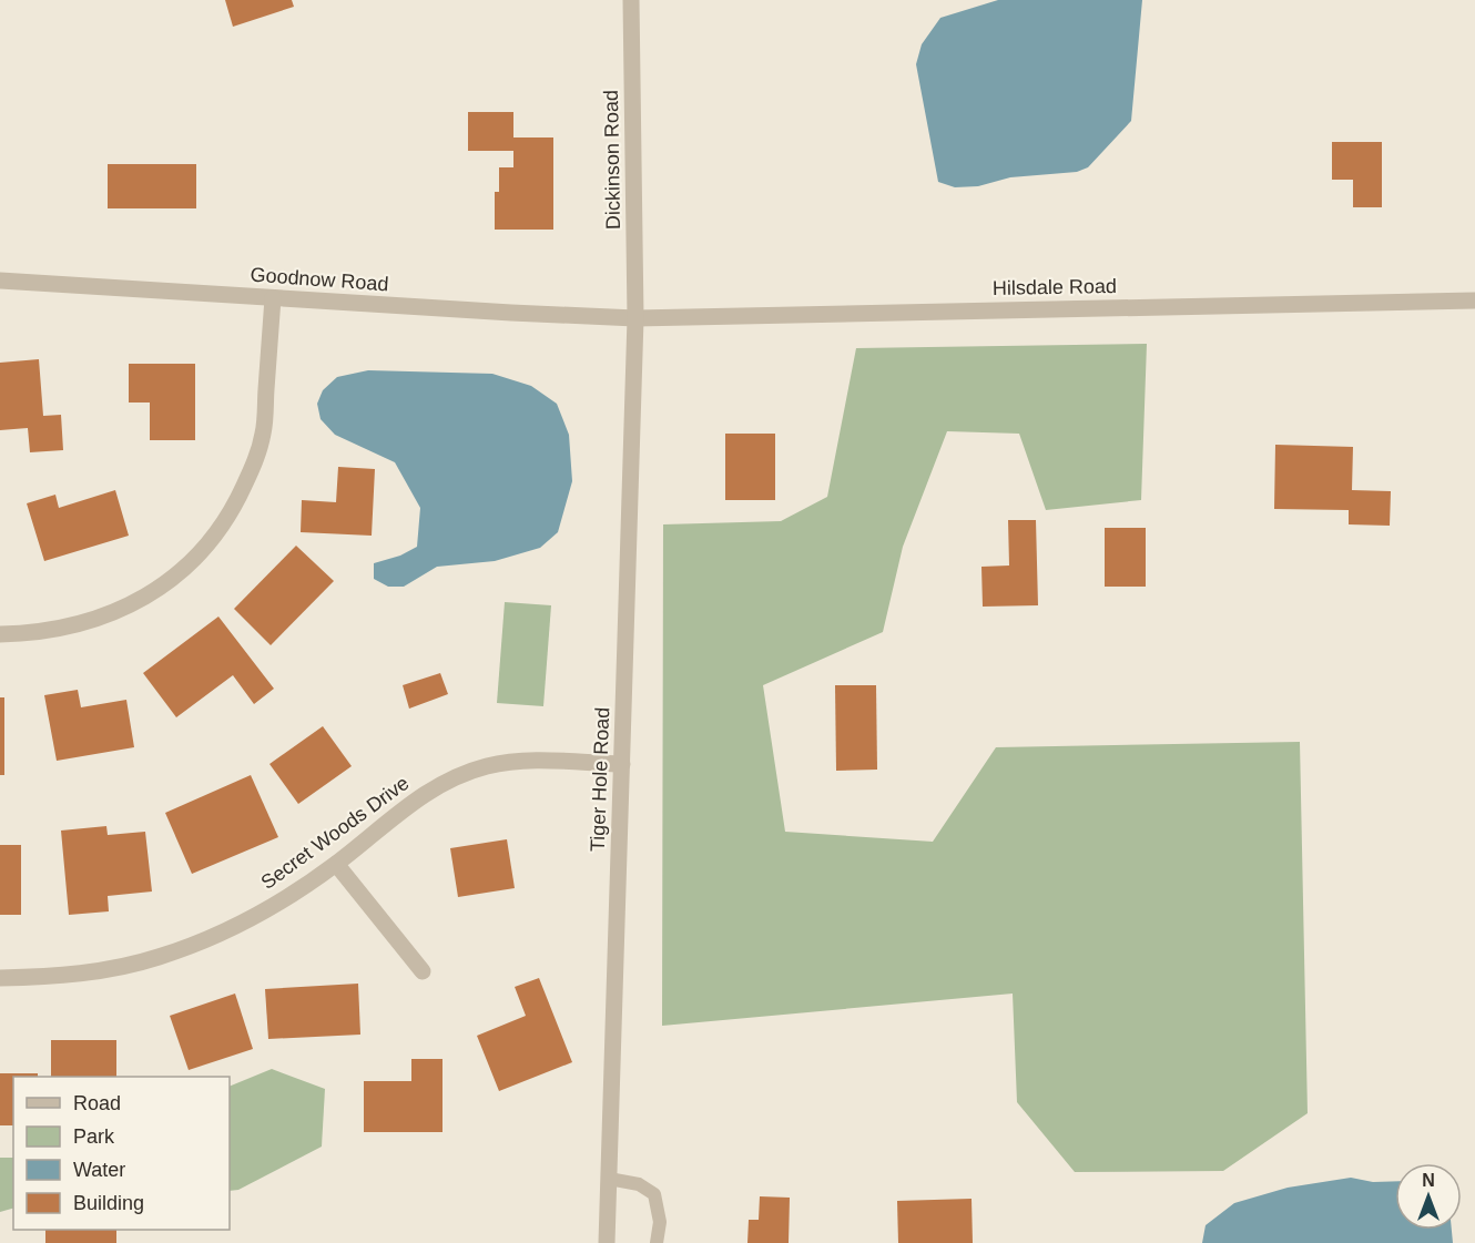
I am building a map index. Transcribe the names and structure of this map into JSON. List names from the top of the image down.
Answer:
{
  "streets": {
    "street": [
      "Dickinson Road",
      "Goodnow Road",
      "Hilsdale Road",
      "Tiger Hole Road",
      "Secret Woods Drive"
    ]
  },
  "crossings": [
    ["Dickinson Road", "Goodnow Road"],
    ["Dickinson Road", "Hilsdale Road"],
    ["Dickinson Road", "Tiger Hole Road"],
    ["Goodnow Road", "Hilsdale Road"],
    ["Goodnow Road", "Tiger Hole Road"],
    ["Hilsdale Road", "Tiger Hole Road"],
    ["Tiger Hole Road", "Secret Woods Drive"]
  ],
  "legend": [
    "Road",
    "Park",
    "Water",
    "Building"
  ],
  "north": "top"
}
